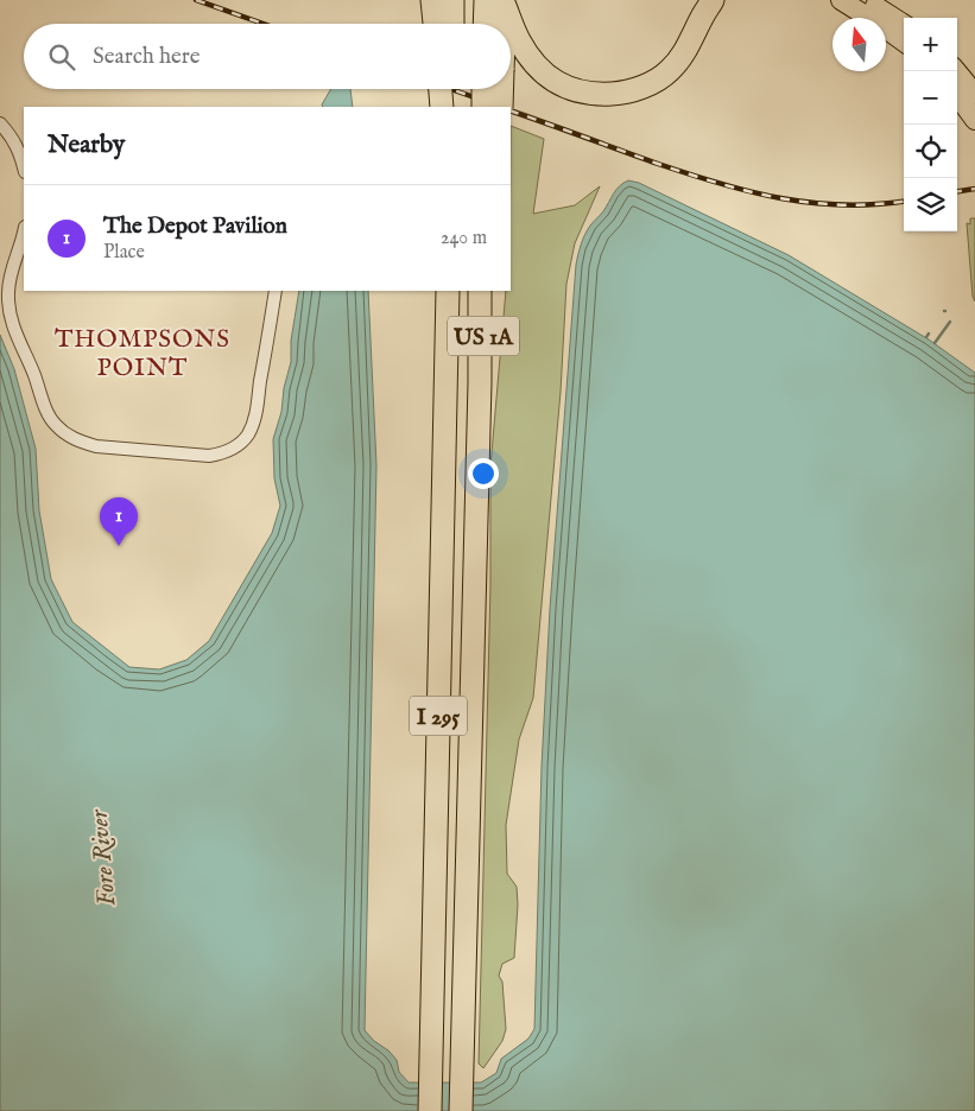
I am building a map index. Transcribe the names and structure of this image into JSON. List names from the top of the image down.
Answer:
{
  "streets": {
    "highway": ["US 1A", "I 295"]
  },
  "crossings": [
    ["US 1A", "I 295"]
  ],
  "districts": ["THOMPSONS POINT"],
  "water": ["Fore River"],
  "north": "top",
  "page": {
    "map_buttons": ["+", "−"],
    "search": "Search here",
    "heading": "Nearby",
    "list": [
      {
        "mark": "1",
        "name": "The Depot Pavilion",
        "note": "Place",
        "value": "240 m"
      }
    ],
    "pins": "1"
  }
}
